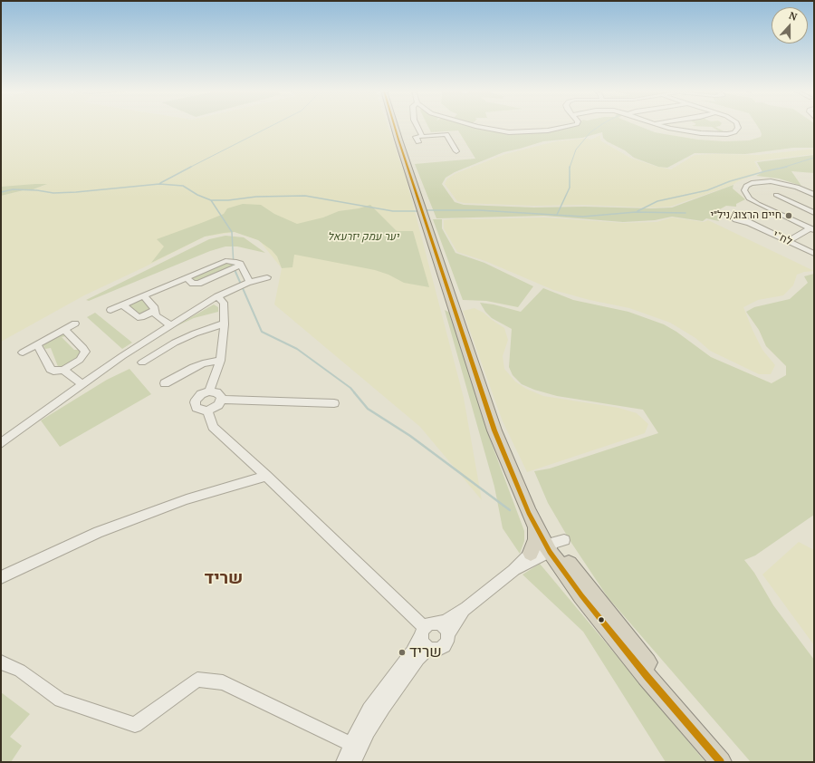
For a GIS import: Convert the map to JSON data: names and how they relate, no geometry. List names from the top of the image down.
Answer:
{
  "streets": {
    "street": ["לח\"י"]
  },
  "districts": ["שריד"],
  "parks": ["יער עמק יזרעאל"],
  "places": ["חיים הרצוג/ניל״י", "שריד"],
  "north": "top"
}
